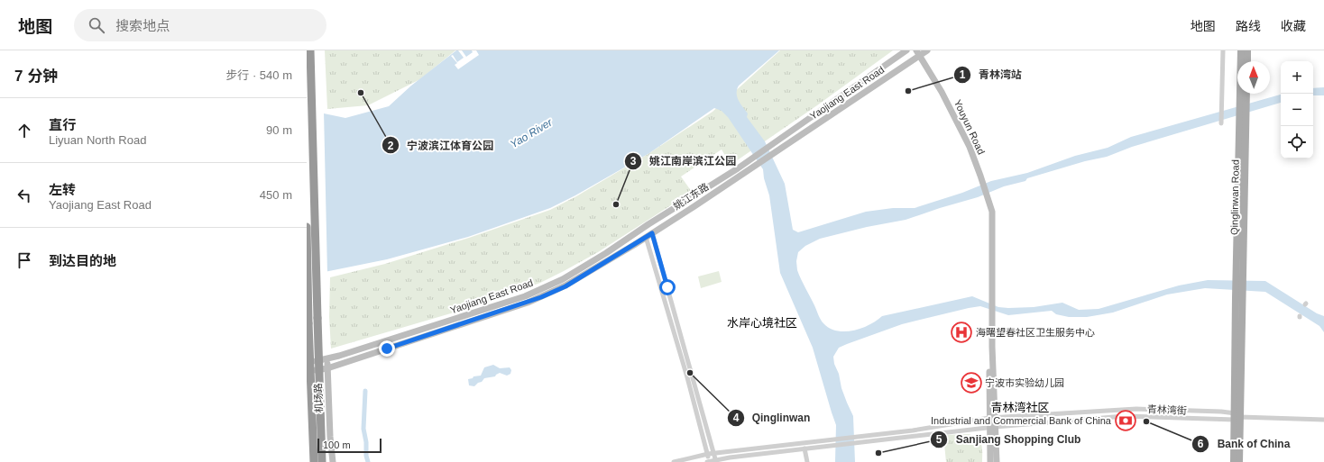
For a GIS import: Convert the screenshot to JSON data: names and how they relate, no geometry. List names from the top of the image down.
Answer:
{
  "streets": {
    "main road": [
      "Yaojiang East Road",
      "Youyun Road",
      "姚江东路",
      "Qinglinwan Road",
      "机场路"
    ],
    "street": ["青林湾街"]
  },
  "crossings": [
    ["Yaojiang East Road", "Youyun Road"],
    ["Yaojiang East Road", "姚江东路"],
    ["Yaojiang East Road", "机场路"],
    ["Youyun Road", "青林湾街"],
    ["Qinglinwan Road", "青林湾街"]
  ],
  "districts": ["水岸心境社区", "青林湾社区"],
  "water": ["Yao River"],
  "places": {
    "other": [
      "青林湾站",
      "宁波滨江体育公园",
      "姚江南岸滨江公园",
      "Qinglinwan",
      "Bank of China",
      "Sanjiang Shopping Club"
    ],
    "hospital": ["海曙望春社区卫生服务中心"],
    "school or university": ["宁波市实验幼儿园"],
    "bank": ["Industrial and Commercial Bank of China"]
  },
  "scale_bar": "100 m",
  "north": "top",
  "page": {
    "header": "地图",
    "search": "搜索地点",
    "nav": ["地图", "路线", "收藏"],
    "heading": ["7 分钟", "步行 · 540 m"],
    "map_buttons": ["+", "−"],
    "list": [
      ["直行", "Liyuan North Road", "90 m"],
      ["左转", "Yaojiang East Road", "450 m"],
      "到达目的地"
    ],
    "scale": "100 m"
  }
}
